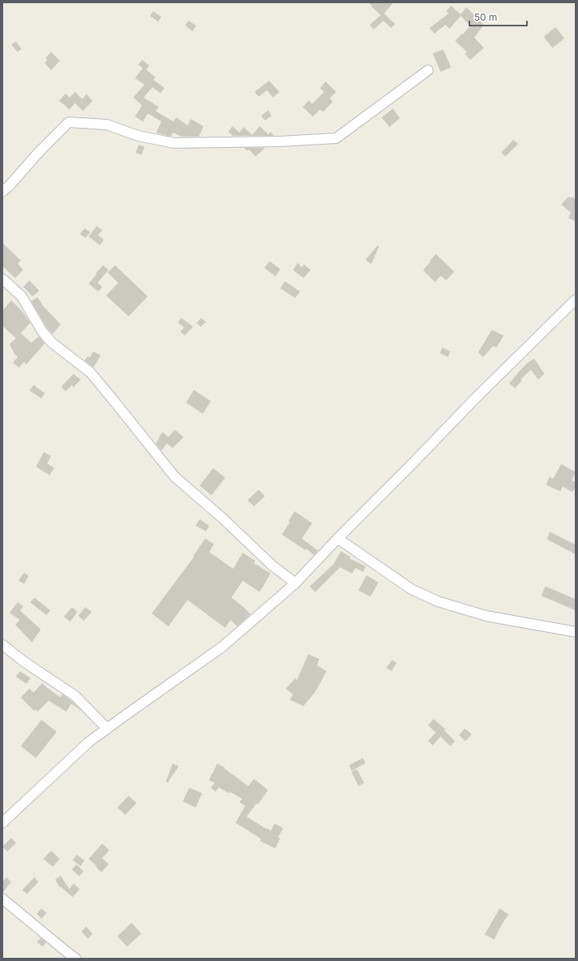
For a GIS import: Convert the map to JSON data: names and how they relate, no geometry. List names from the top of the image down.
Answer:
{
  "scale_bar": "50 m"
}
